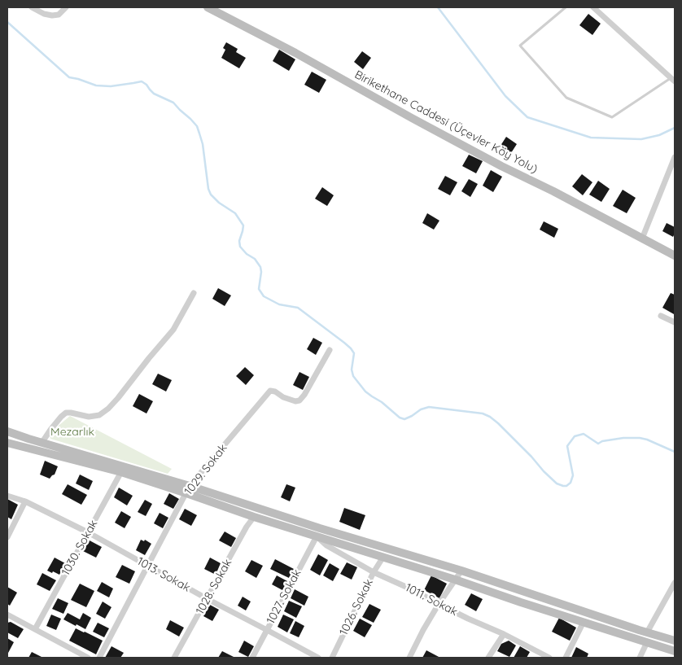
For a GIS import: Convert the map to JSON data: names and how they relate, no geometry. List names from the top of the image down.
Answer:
{
  "streets": {
    "street": [
      "Birikethane Caddesi (Üçevler Köy Yolu)",
      "1029. Sokak",
      "1030. Sokak",
      "1013. Sokak",
      "1028. Sokak",
      "1027. Sokak",
      "1011. Sokak",
      "1026. Sokak"
    ]
  },
  "crossings": [
    ["1029. Sokak", "1013. Sokak"],
    ["1030. Sokak", "1013. Sokak"],
    ["1013. Sokak", "1028. Sokak"],
    ["1013. Sokak", "1027. Sokak"],
    ["1027. Sokak", "1011. Sokak"],
    ["1011. Sokak", "1026. Sokak"]
  ],
  "parks": ["Mezarlık"]
}
